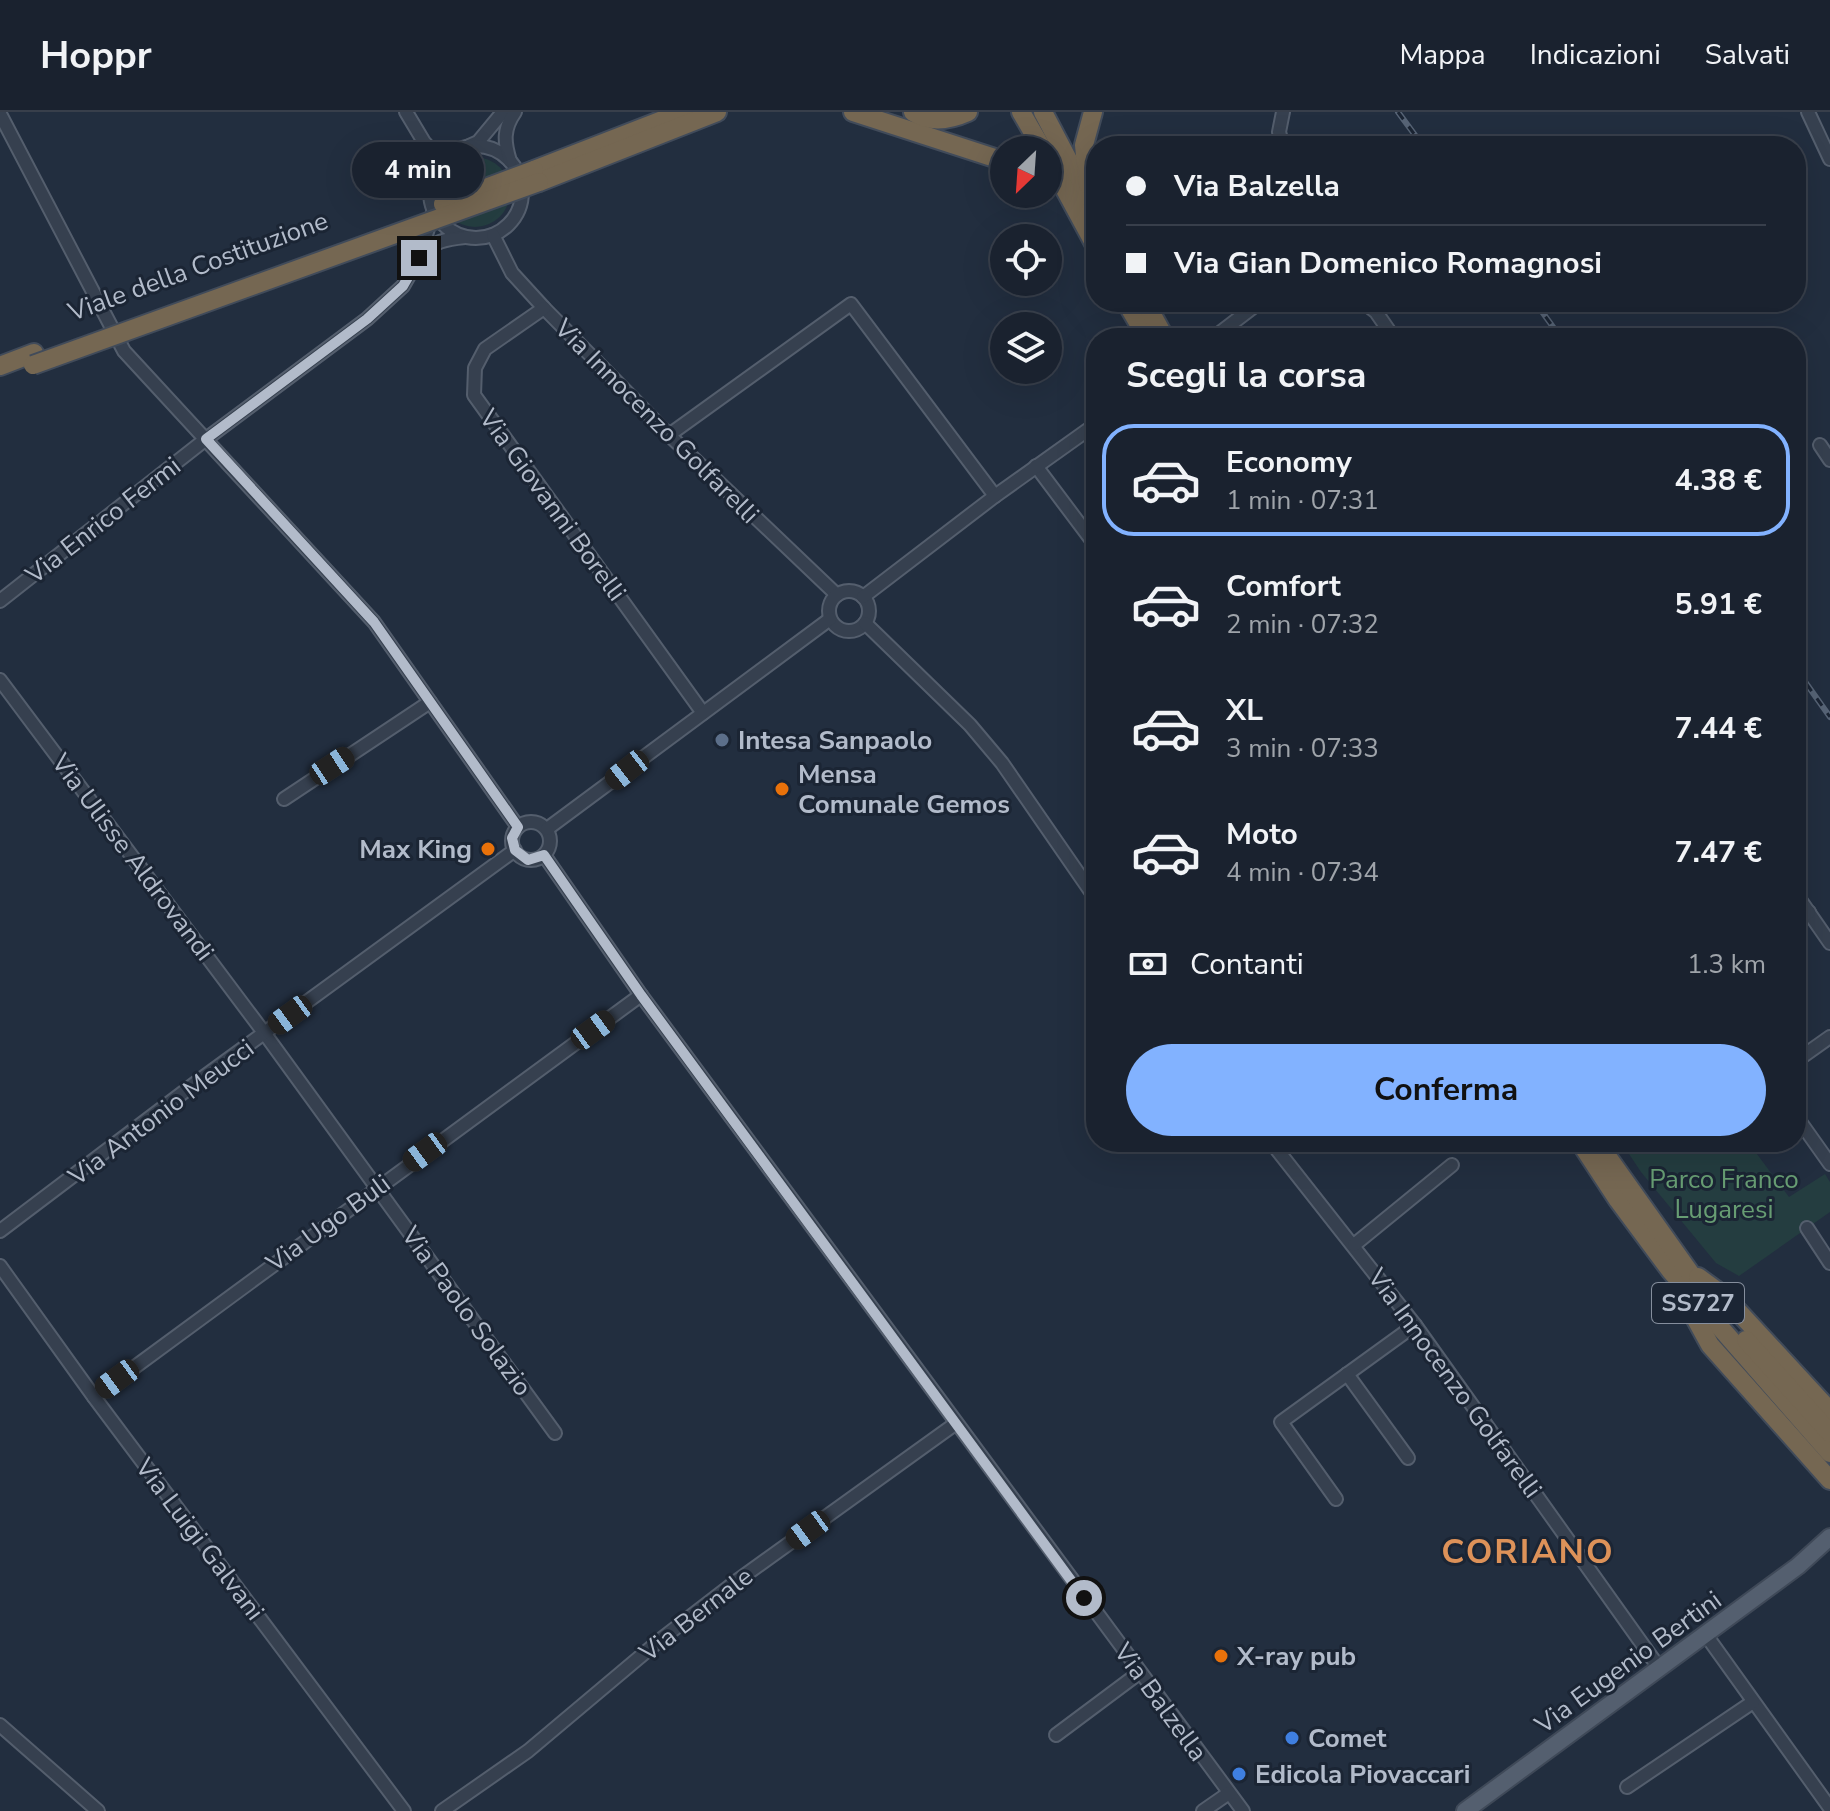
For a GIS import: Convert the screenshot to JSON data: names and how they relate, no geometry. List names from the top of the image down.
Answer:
{
  "streets": {
    "highway": ["Viale della Costituzione", "SS727"],
    "main road": ["Via Eugenio Bertini"],
    "street": [
      "Via Innocenzo Golfarelli",
      "Via Giovanni Borelli",
      "Via Enrico Fermi",
      "Via Ulisse Aldrovandi",
      "Via Antonio Meucci",
      "Via Ugo Buli",
      "Via Paolo Solazio",
      "Via Luigi Galvani",
      "Via Bernale",
      "Via Balzella"
    ]
  },
  "crossings": [
    ["Via Innocenzo Golfarelli", "Via Giovanni Borelli"],
    ["Via Innocenzo Golfarelli", "Via Eugenio Bertini"],
    ["Via Ulisse Aldrovandi", "Via Antonio Meucci"],
    ["Via Ulisse Aldrovandi", "Via Paolo Solazio"],
    ["Via Antonio Meucci", "Via Paolo Solazio"],
    ["Via Antonio Meucci", "Via Balzella"],
    ["Via Ugo Buli", "Via Paolo Solazio"],
    ["Via Ugo Buli", "Via Luigi Galvani"],
    ["Via Ugo Buli", "Via Balzella"],
    ["Via Bernale", "Via Balzella"]
  ],
  "districts": ["CORIANO"],
  "parks": ["Parco Franco Lugaresi"],
  "places": [
    "Intesa Sanpaolo",
    "Mensa Comunale Gemos",
    "Max King",
    "X-ray pub",
    "Comet",
    "Edicola Piovaccari"
  ],
  "north": "bottom left",
  "page": {
    "header": "Hoppr",
    "nav": ["Mappa", "Indicazioni", "Salvati"],
    "banner": ["Via Balzella", "Via Gian Domenico Romagnosi"],
    "bubble": "4 min",
    "heading": "Scegli la corsa",
    "list": [
      {
        "name": "Economy",
        "note": "1 min · 07:31",
        "value": "4.38 €"
      },
      {
        "name": "Comfort",
        "note": "2 min · 07:32",
        "value": "5.91 €"
      },
      {
        "name": "XL",
        "note": "3 min · 07:33",
        "value": "7.44 €"
      },
      {
        "name": "Moto",
        "note": "4 min · 07:34",
        "value": "7.47 €"
      }
    ],
    "pay": ["Contanti", "1.3 km"],
    "buttons": "Conferma"
  }
}
